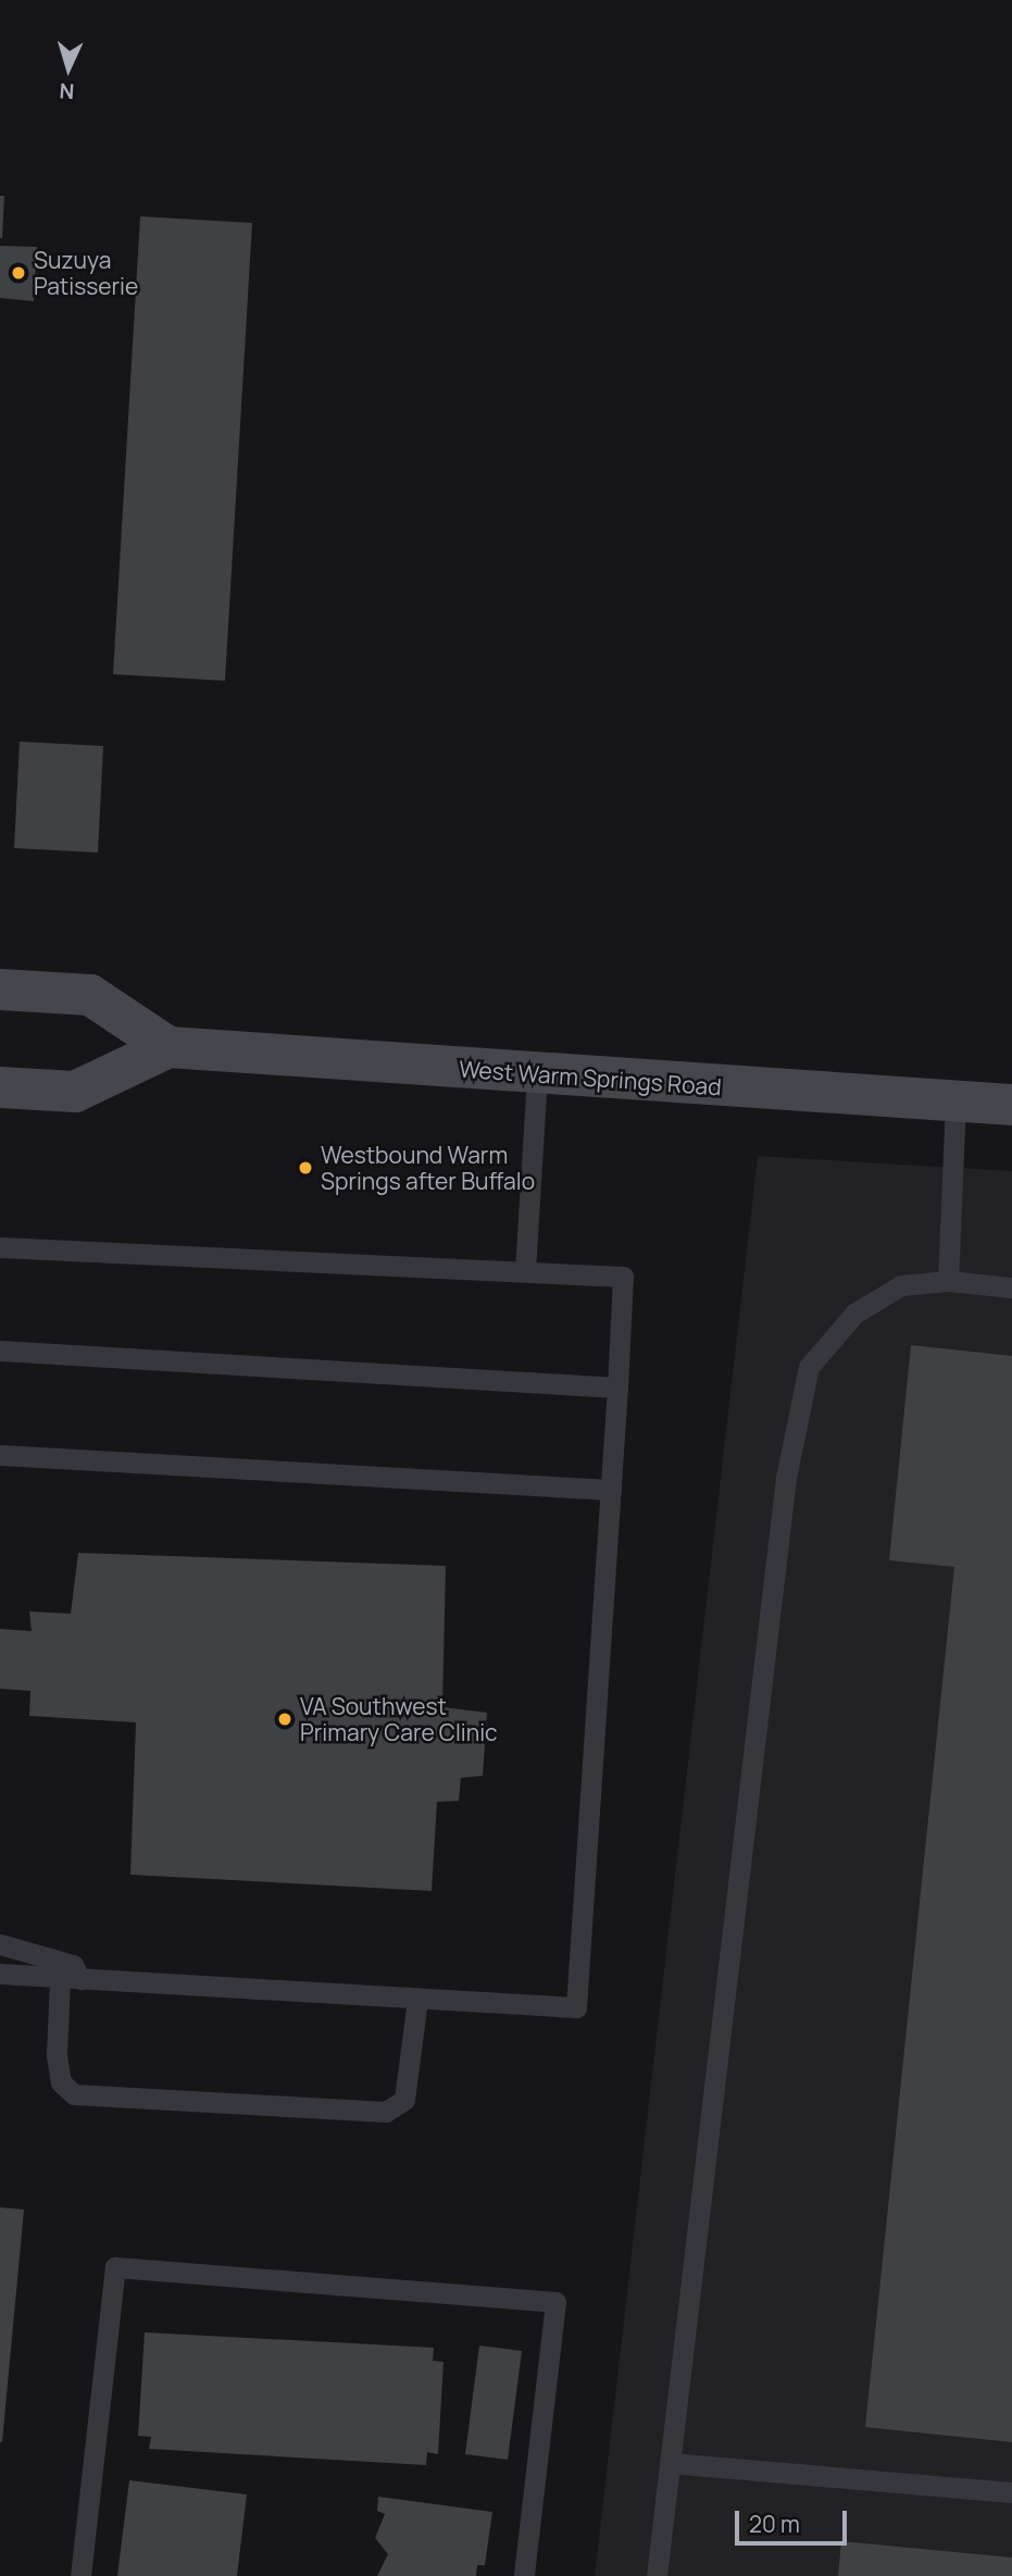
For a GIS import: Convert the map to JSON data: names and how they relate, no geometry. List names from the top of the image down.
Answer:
{
  "streets": {
    "main road": ["West Warm Springs Road"]
  },
  "places": ["Suzuya Patisserie", "Westbound Warm Springs after Buffalo", "VA Southwest Primary Care Clinic"],
  "scale_bar": "20 m",
  "north": "bottom"
}
